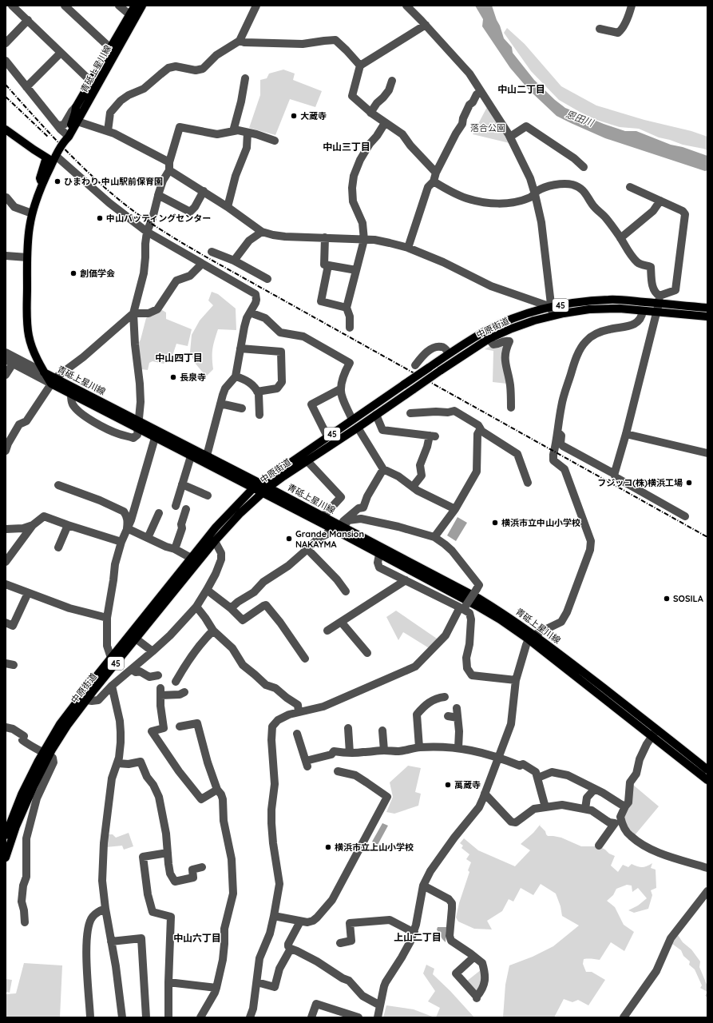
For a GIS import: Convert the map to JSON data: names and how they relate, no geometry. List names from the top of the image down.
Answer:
{
  "streets": {
    "main road": ["青砥上星川線", "45", "中原街道"]
  },
  "crossings": [
    ["青砥上星川線", "中原街道"]
  ],
  "districts": [
    "中山二丁目",
    "中山三丁目",
    "中山四丁目",
    "上山二丁目",
    "中山六丁目"
  ],
  "water": ["恩田川"],
  "parks": ["落合公園"],
  "places": [
    "大蔵寺",
    "ひまわり 中山駅前保育園",
    "中山バッティングセンター",
    "創価学会",
    "長泉寺",
    "フジッコ(株)横浜工場",
    "横浜市立中山小学校",
    "Grande Mansion NAKAYMA",
    "SOSILA",
    "萬蔵寺",
    "横浜市立上山小学校"
  ]
}
